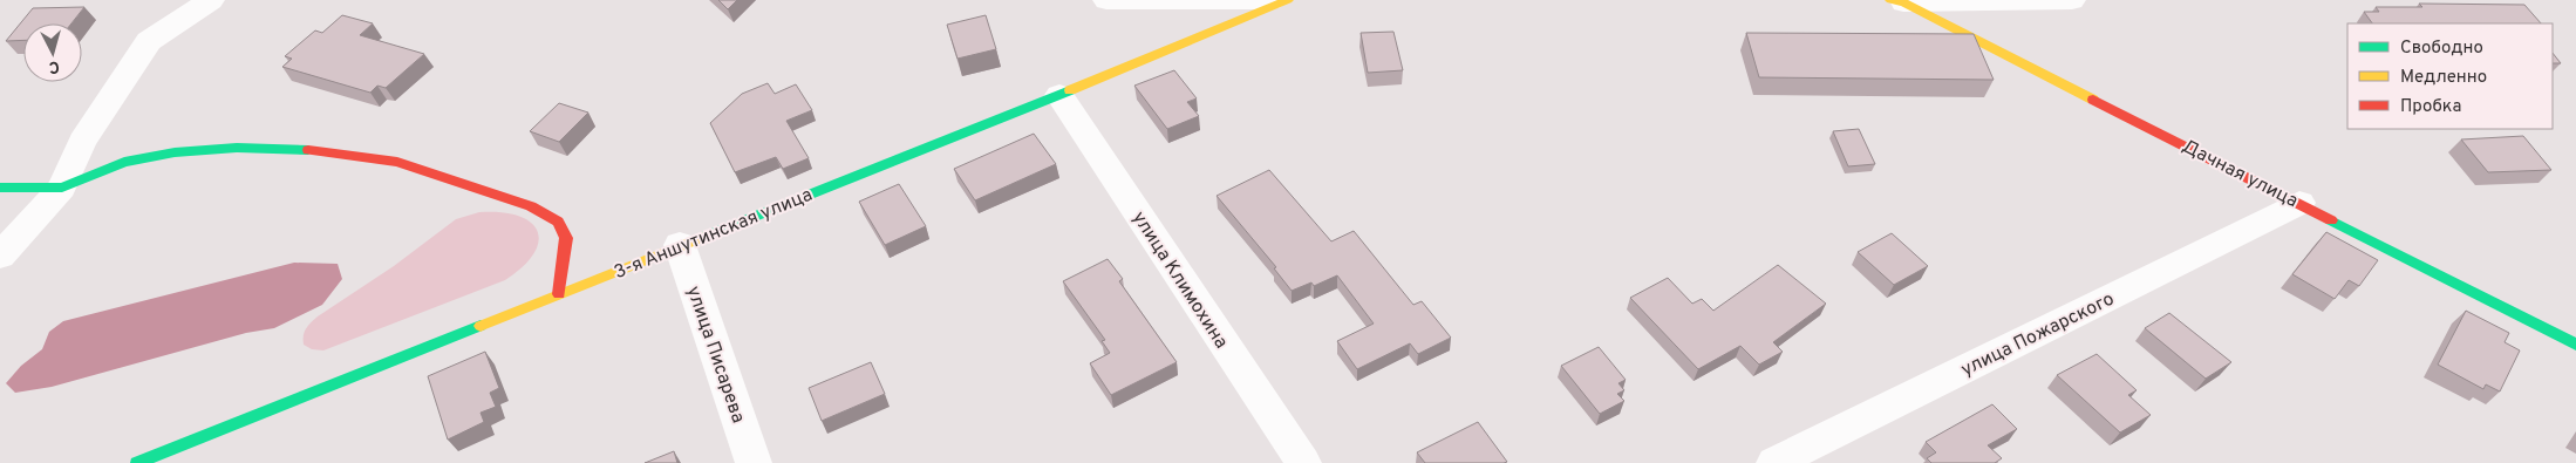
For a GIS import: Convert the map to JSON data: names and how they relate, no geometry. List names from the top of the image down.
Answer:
{
  "streets": {
    "street": [
      "Дачная улица",
      "3-я Аншутинская улица",
      "улица Климохина",
      "улица Пожарского",
      "улица Писарева"
    ]
  },
  "crossings": [
    ["Дачная улица", "улица Пожарского"],
    ["3-я Аншутинская улица", "улица Климохина"],
    ["3-я Аншутинская улица", "улица Писарева"]
  ],
  "legend": ["Свободно", "Медленно", "Пробка"],
  "north": "bottom"
}
